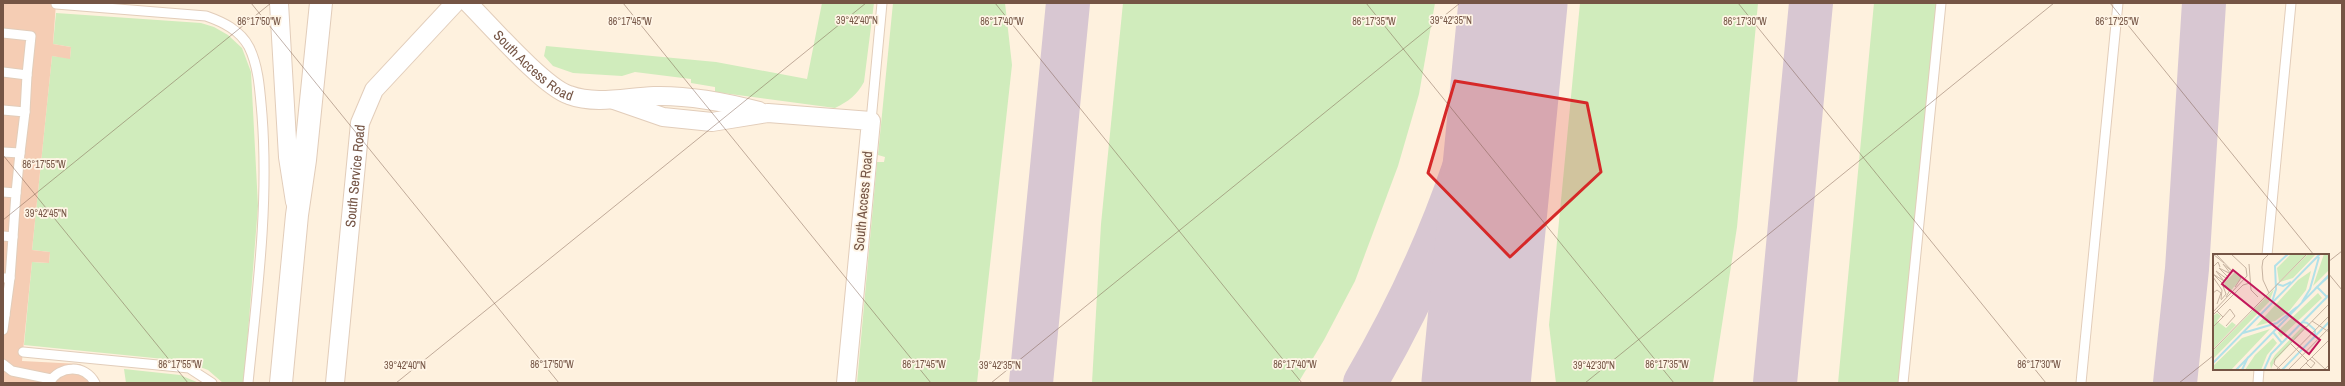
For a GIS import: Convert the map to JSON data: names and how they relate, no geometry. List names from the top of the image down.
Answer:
{
  "streets": {
    "street": ["South Access Road", "South Service Road"]
  },
  "coordinates": [
    "39°42'40\"N",
    "39°42'35\"N",
    "86°17'50\"W",
    "86°17'45\"W",
    "86°17'40\"W",
    "86°17'35\"W",
    "86°17'30\"W",
    "86°17'25\"W",
    "86°17'55\"W",
    "39°42'45\"N",
    "39°42'30\"N"
  ]
}
